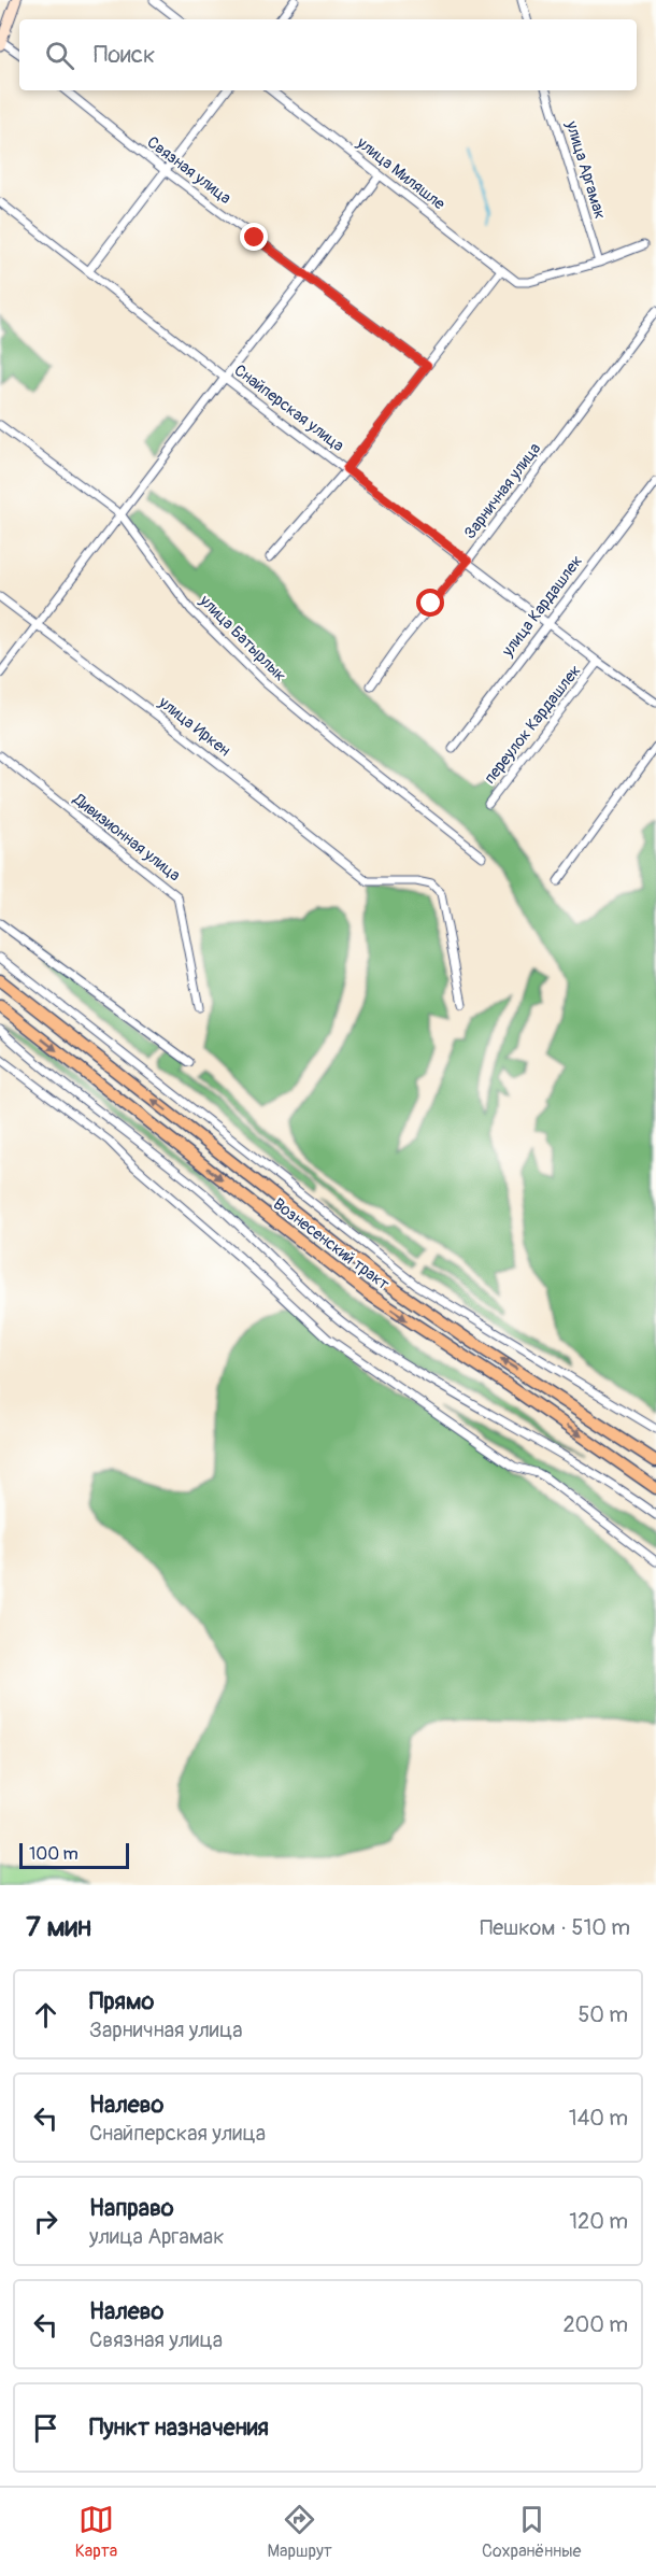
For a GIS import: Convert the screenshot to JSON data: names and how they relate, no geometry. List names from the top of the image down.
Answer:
{
  "streets": {
    "main road": ["Вознесенский тракт"],
    "street": [
      "Связная улица",
      "улица Аргамак",
      "улица Миляшле",
      "Снайперская улица",
      "Зарничная улица",
      "улица Кардашлек",
      "улица Батырлык",
      "переулок Кардашлек",
      "улица Иркен",
      "Дивизионная улица"
    ]
  },
  "crossings": [
    ["улица Аргамак", "улица Миляшле"],
    ["Снайперская улица", "Зарничная улица"],
    ["Снайперская улица", "улица Кардашлек"],
    ["Снайперская улица", "переулок Кардашлек"]
  ],
  "scale_bar": "100 m",
  "page": {
    "search": "Поиск",
    "scale": "100 m",
    "heading": ["7 мин", "Пешком · 510 m"],
    "list": [
      ["Прямо", "Зарничная улица", "50 m"],
      ["Налево", "Снайперская улица", "140 m"],
      ["Направо", "улица Аргамак", "120 m"],
      ["Налево", "Связная улица", "200 m"],
      "Пункт назначения"
    ],
    "nav": ["Карта", "Маршрут", "Сохранённые"]
  }
}
